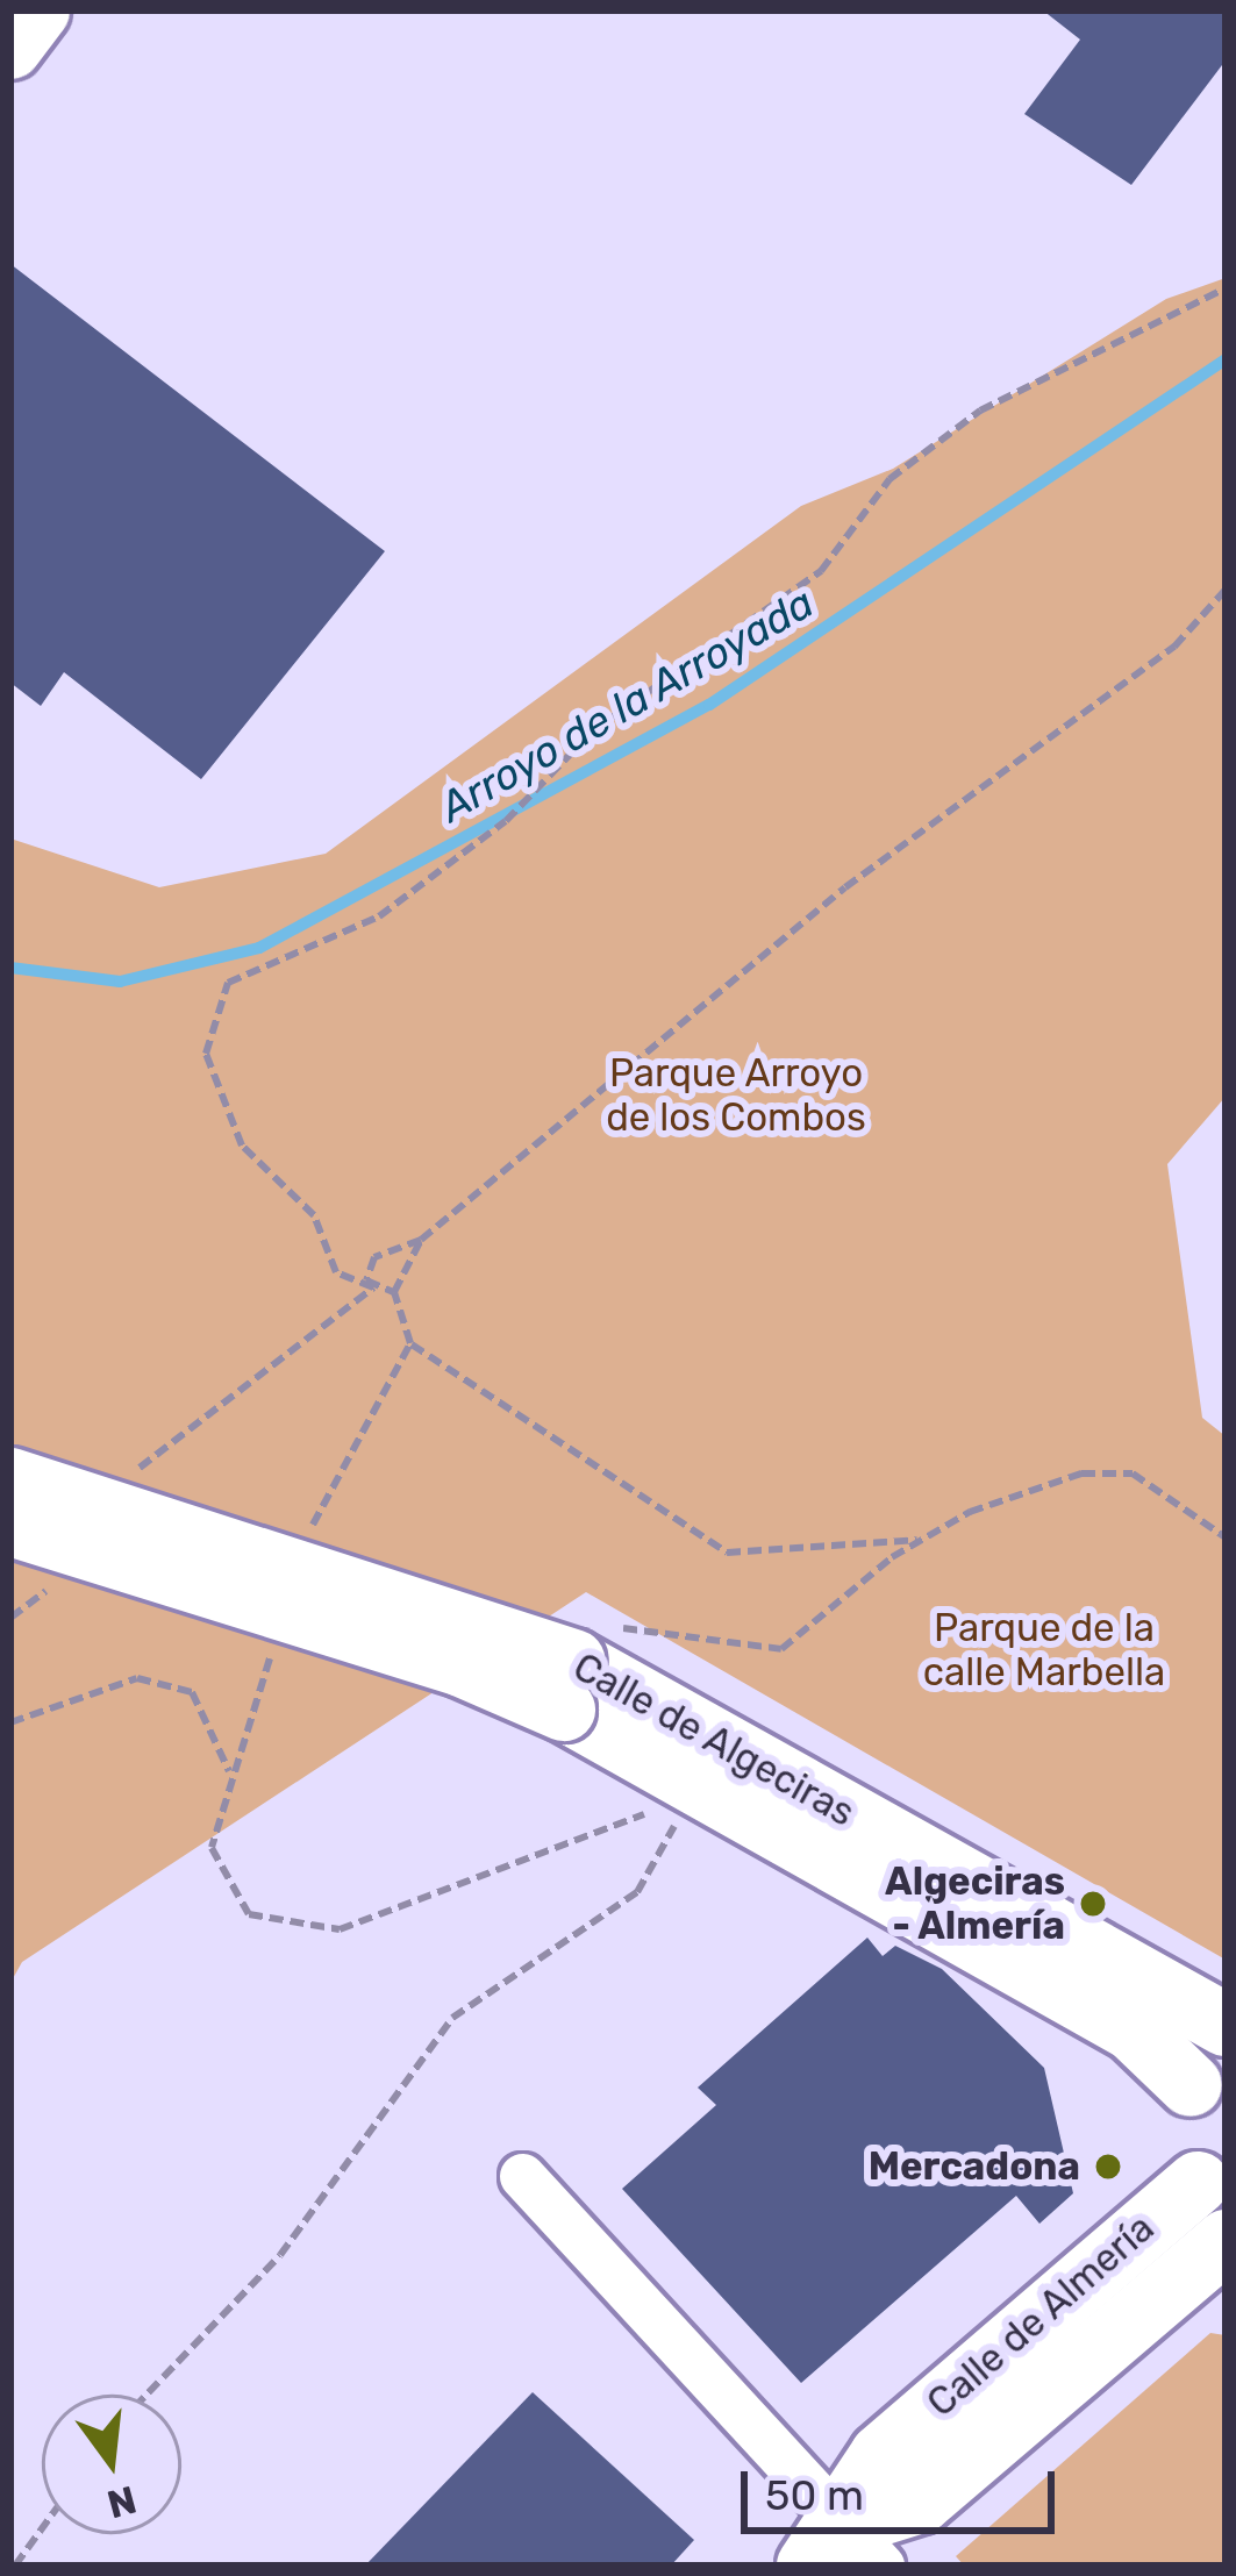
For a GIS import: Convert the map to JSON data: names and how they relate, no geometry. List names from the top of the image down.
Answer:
{
  "streets": {
    "street": ["Calle de Algeciras", "Calle de Almería"]
  },
  "water": ["Arroyo de la Arroyada"],
  "parks": ["Parque Arroyo de los Combos", "Parque de la calle Marbella"],
  "places": ["Algeciras - Almería", "Mercadona"],
  "scale_bar": "50 m",
  "north": "bottom"
}
